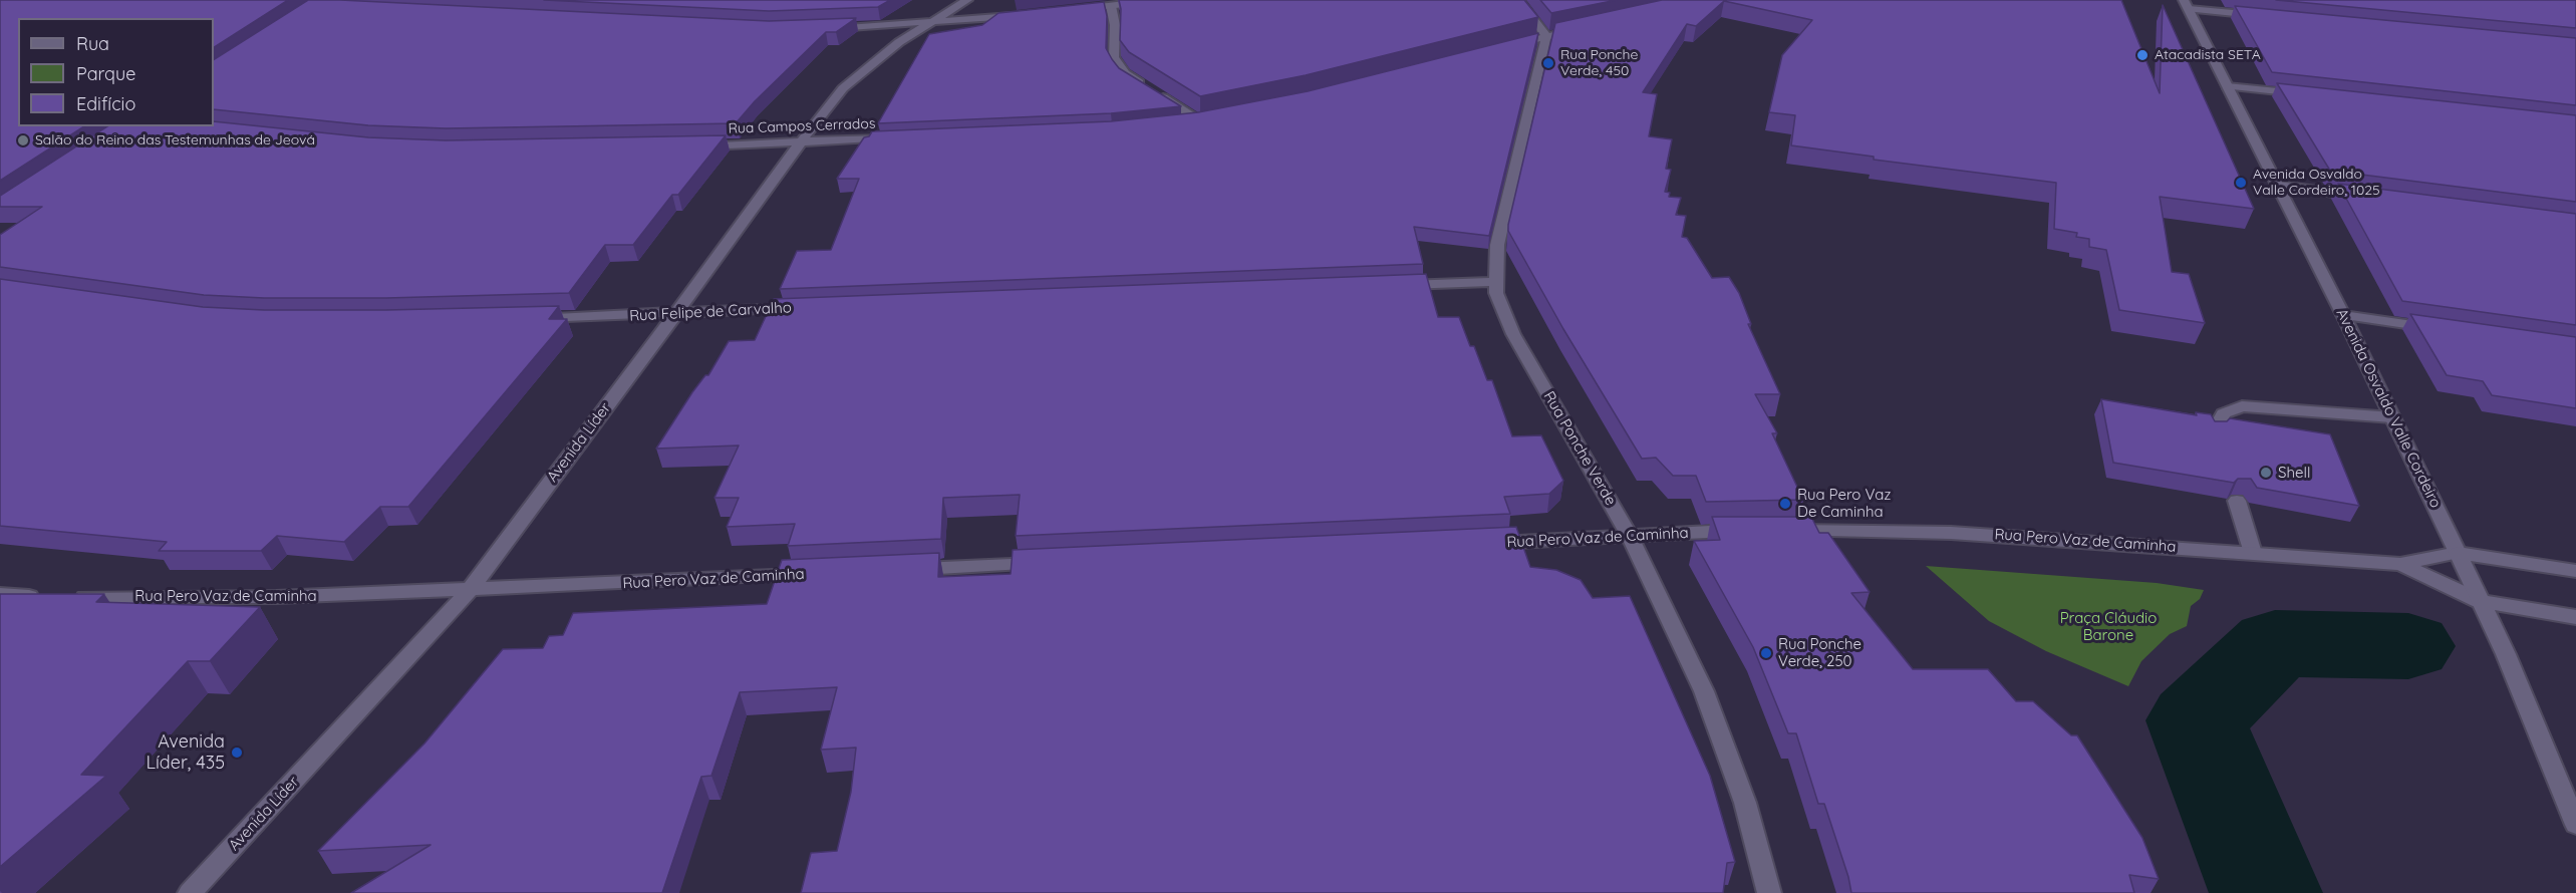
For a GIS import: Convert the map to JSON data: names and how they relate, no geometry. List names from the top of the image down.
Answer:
{
  "streets": {
    "street": [
      "Rua Campos Cerrados",
      "Rua Felipe de Carvalho",
      "Avenida Osvaldo Valle Cordeiro",
      "Avenida Líder",
      "Rua Ponche Verde",
      "Rua Pero Vaz de Caminha"
    ]
  },
  "crossings": [
    ["Rua Campos Cerrados", "Avenida Líder"],
    ["Rua Felipe de Carvalho", "Avenida Líder"],
    ["Avenida Osvaldo Valle Cordeiro", "Rua Pero Vaz de Caminha"],
    ["Avenida Líder", "Rua Pero Vaz de Caminha"],
    ["Rua Ponche Verde", "Rua Pero Vaz de Caminha"]
  ],
  "parks": ["Praça Cláudio Barone"],
  "places": [
    "Atacadista SETA",
    "Rua Ponche Verde, 450",
    "Salão do Reino das Testemunhas de Jeová",
    "Avenida Osvaldo Valle Cordeiro, 1025",
    "Shell",
    "Rua Pero Vaz De Caminha",
    "Rua Ponche Verde, 250",
    "Avenida Líder, 435"
  ],
  "legend": ["Rua", "Parque", "Edifício"]
}
